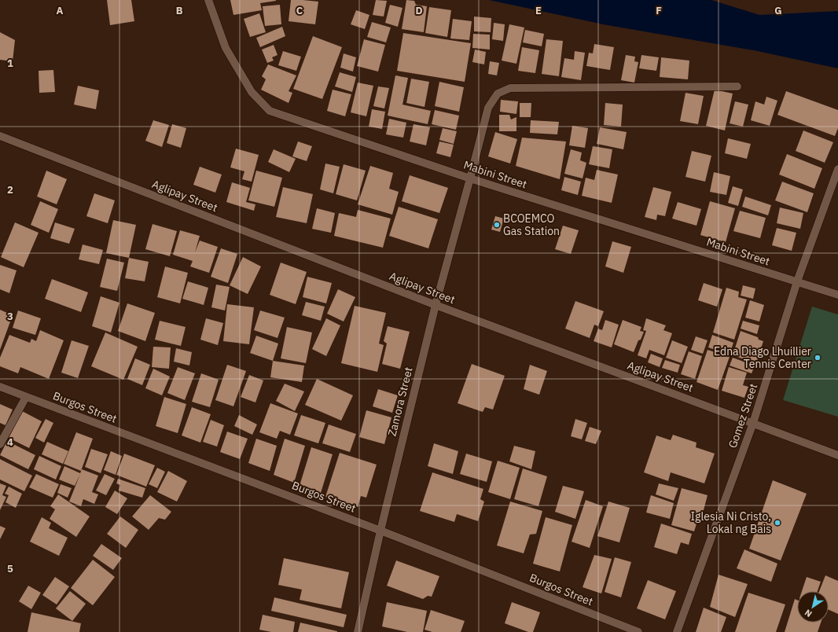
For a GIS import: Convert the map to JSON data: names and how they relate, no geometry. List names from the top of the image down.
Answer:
{
  "streets": {
    "street": [
      "Mabini Street",
      "Aglipay Street",
      "Zamora Street",
      "Burgos Street",
      "Gomez Street"
    ]
  },
  "crossings": [
    ["Mabini Street", "Zamora Street"],
    ["Mabini Street", "Gomez Street"],
    ["Aglipay Street", "Zamora Street"],
    ["Aglipay Street", "Gomez Street"],
    ["Zamora Street", "Burgos Street"]
  ],
  "places": ["BCOEMCO Gas Station", "Edna Diago Lhuillier Tennis Center", "Iglesia Ni Cristo, Lokal ng Bais"],
  "north": "bottom left",
  "grid": {
    "columns": [
      "A",
      "B",
      "C",
      "D",
      "E",
      "F",
      "G"
    ],
    "rows": [
      "1",
      "2",
      "3",
      "4",
      "5"
    ]
  }
}
